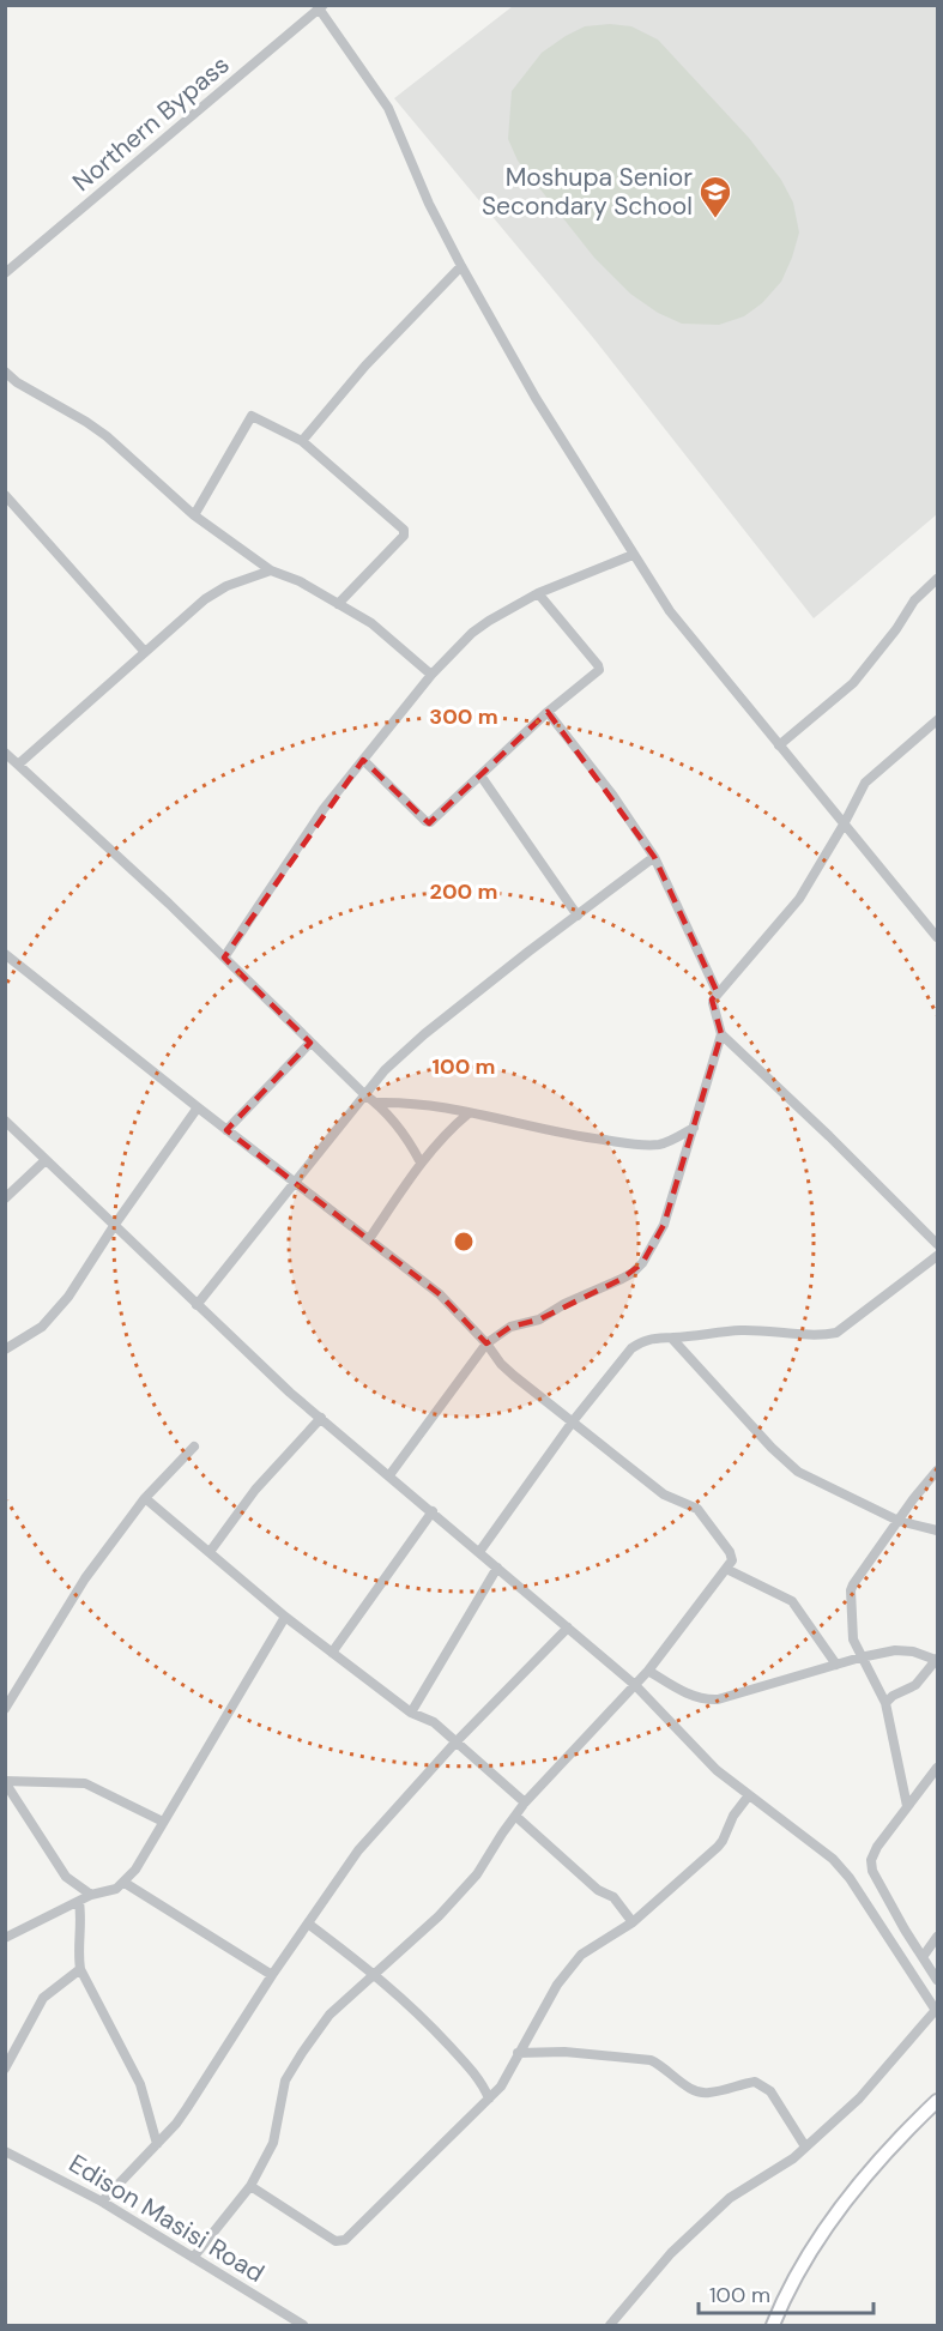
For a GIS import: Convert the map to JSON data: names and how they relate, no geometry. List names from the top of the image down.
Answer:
{
  "streets": {
    "street": ["Northern Bypass", "Edison Masisi Road"]
  },
  "places": {
    "school or university": ["Moshupa Senior Secondary School"]
  },
  "scale_bar": "100 m",
  "rings": ["300 m", "200 m", "100 m"]
}
